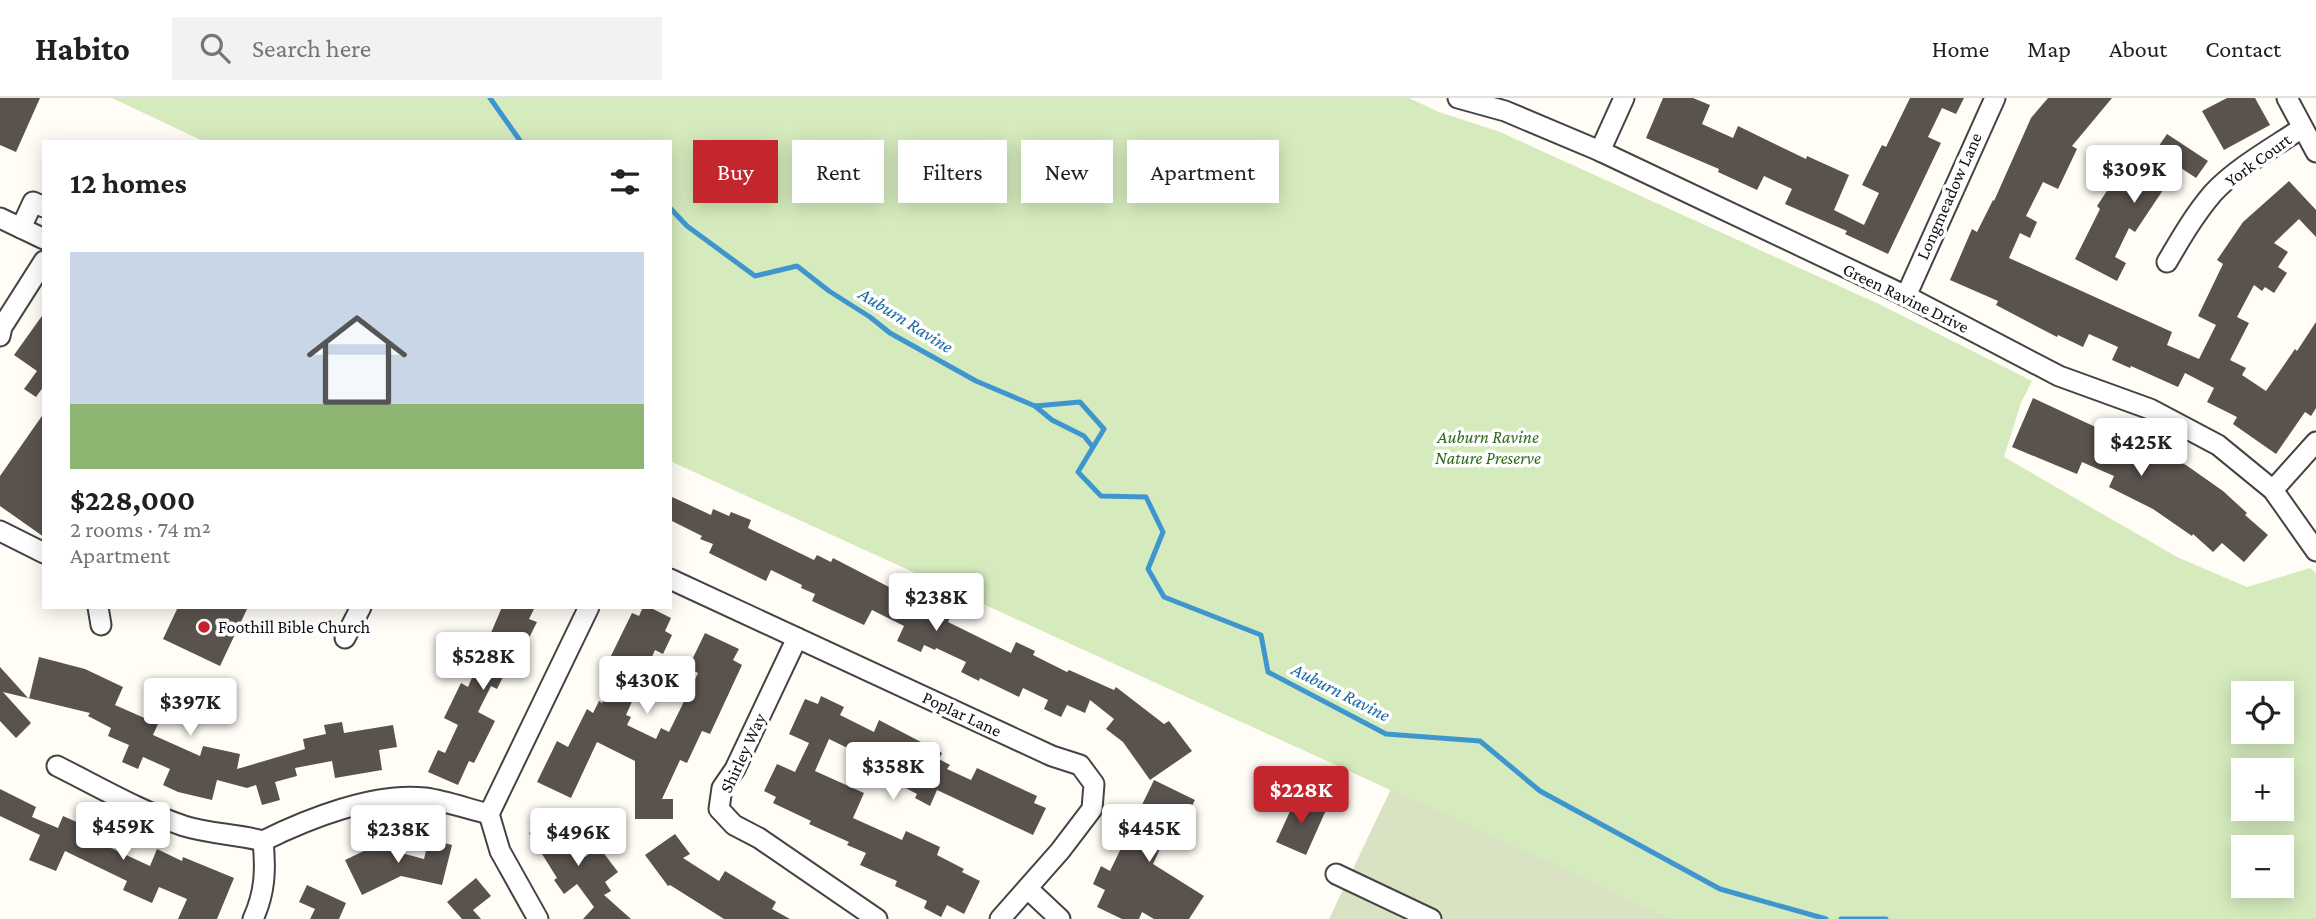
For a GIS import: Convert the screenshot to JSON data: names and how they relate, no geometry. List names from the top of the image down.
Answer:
{
  "streets": {
    "street": [
      "York Court",
      "Longmeadow Lane",
      "Green Ravine Drive",
      "Poplar Lane",
      "Shirley Way"
    ]
  },
  "crossings": [
    ["Longmeadow Lane", "Green Ravine Drive"],
    ["Poplar Lane", "Shirley Way"]
  ],
  "water": ["Auburn Ravine"],
  "parks": ["Auburn Ravine Nature Preserve"],
  "places": ["Foothill Bible Church"],
  "page": {
    "header": "Habito",
    "search": "Search here",
    "nav": [
      "Home",
      "Map",
      "About",
      "Contact"
    ],
    "chip": [
      "Buy",
      "Rent",
      "Filters",
      "New",
      "Apartment"
    ],
    "heading": "12 homes",
    "price": [
      "$309K",
      "$425K",
      "$238K",
      "$528K",
      "$430K",
      "$397K",
      "$358K",
      "$228K",
      "$459K",
      "$445K",
      "$238K",
      "$496K"
    ],
    "list": [
      {
        "name": "$228,000",
        "note": "2 rooms · 74 m² · Apartment"
      }
    ],
    "map_buttons": ["+", "−"]
  }
}
